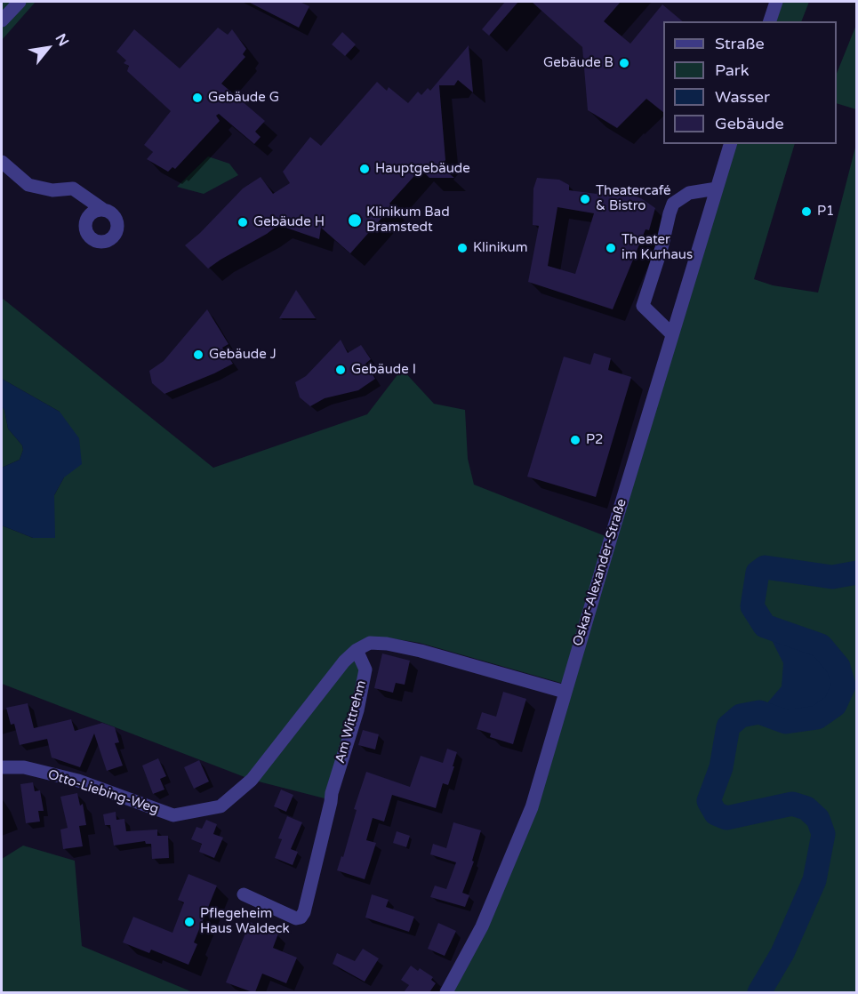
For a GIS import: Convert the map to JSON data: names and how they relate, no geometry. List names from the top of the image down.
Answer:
{
  "streets": {
    "street": ["Oskar-Alexander-Straße", "Am Wittrehm", "Otto-Liebing-Weg"]
  },
  "crossings": [
    ["Am Wittrehm", "Otto-Liebing-Weg"]
  ],
  "places": [
    "Gebäude B",
    "Gebäude G",
    "Hauptgebäude",
    "Theatercafé & Bistro",
    "P1",
    "Klinikum Bad Bramstedt",
    "Gebäude H",
    "Klinikum",
    "Theater im Kurhaus",
    "Gebäude J",
    "Gebäude I",
    "P2",
    "Pflegeheim Haus Waldeck"
  ],
  "legend": [
    "Straße",
    "Park",
    "Wasser",
    "Gebäude"
  ],
  "north": "top right"
}
